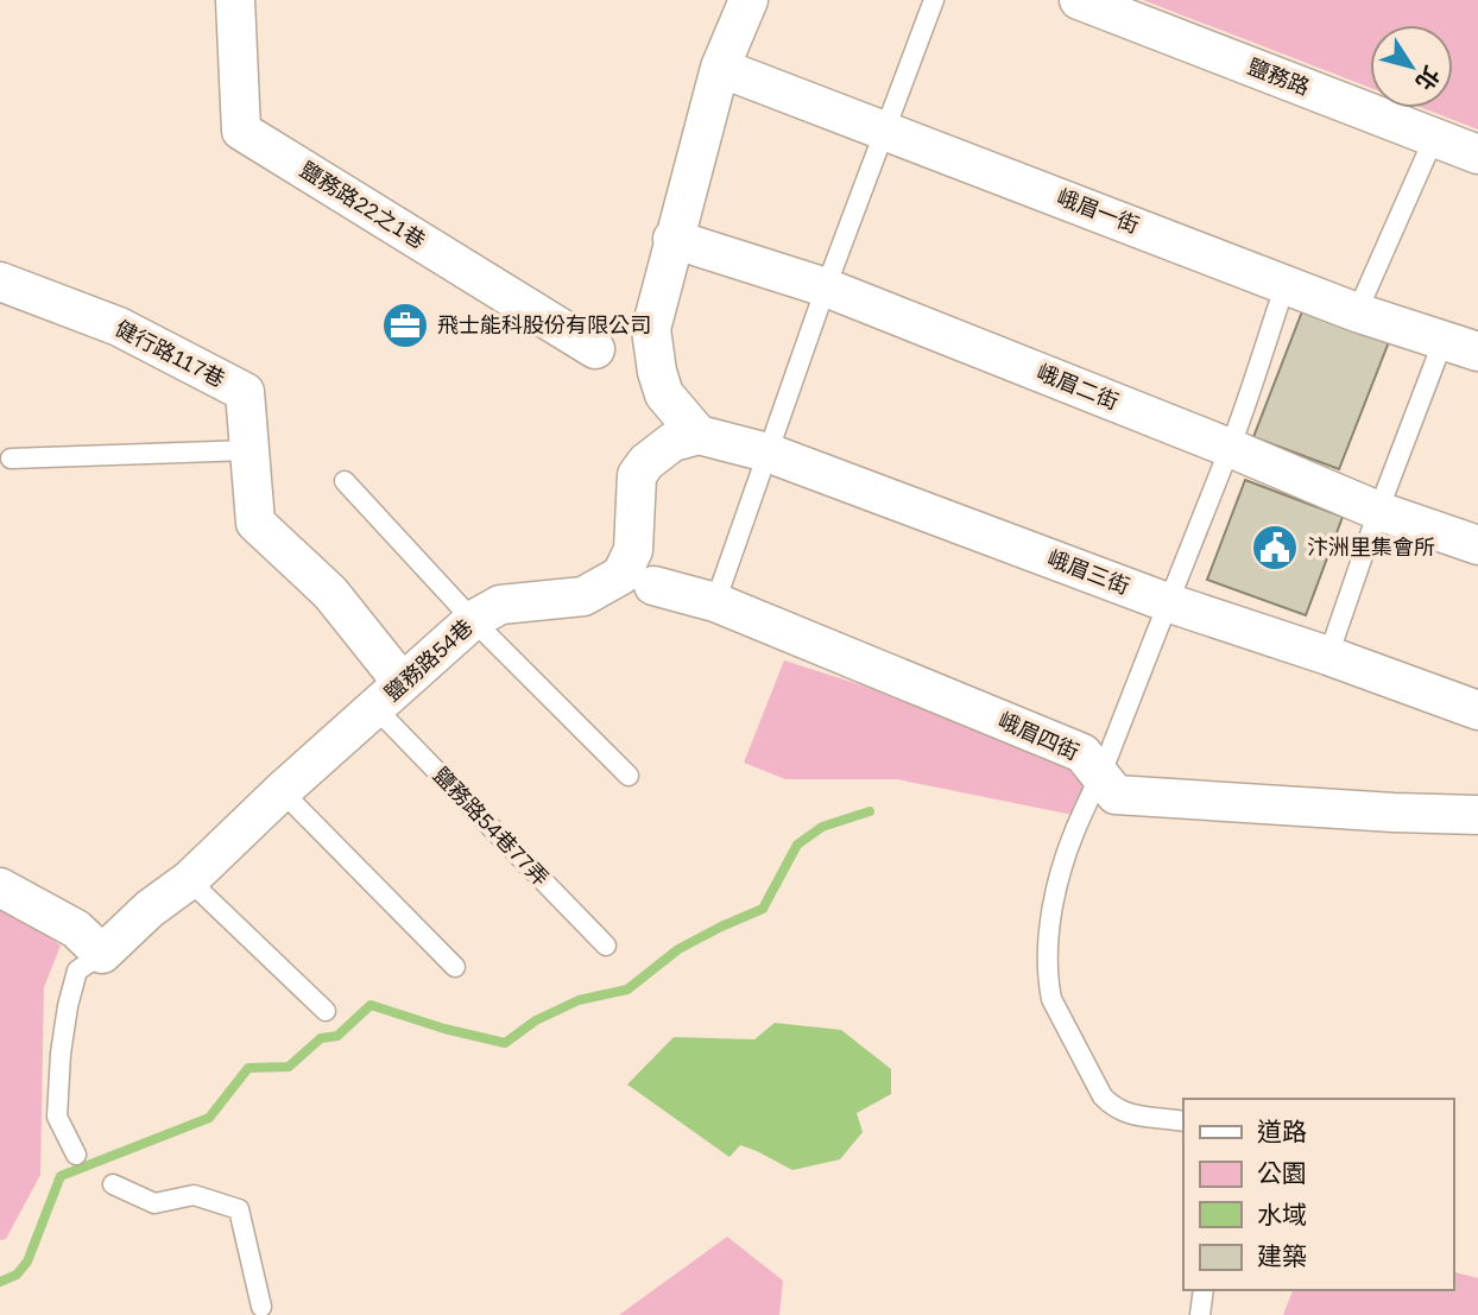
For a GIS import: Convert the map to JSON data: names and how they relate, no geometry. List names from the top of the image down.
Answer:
{
  "streets": {
    "street": [
      "鹽務路",
      "鹽務路22之1巷",
      "峨眉一街",
      "健行路117巷",
      "峨眉二街",
      "峨眉三街",
      "鹽務路54巷",
      "峨眉四街"
    ],
    "lane": ["鹽務路54巷77弄"]
  },
  "crossings": [
    ["健行路117巷", "鹽務路54巷"],
    ["峨眉三街", "鹽務路54巷"],
    ["鹽務路54巷", "鹽務路54巷77弄"]
  ],
  "places": {
    "office": ["飛士能科股份有限公司"],
    "public building": ["汴洲里集會所"]
  },
  "legend": [
    "道路",
    "公園",
    "水域",
    "建築"
  ],
  "north": "bottom right"
}
